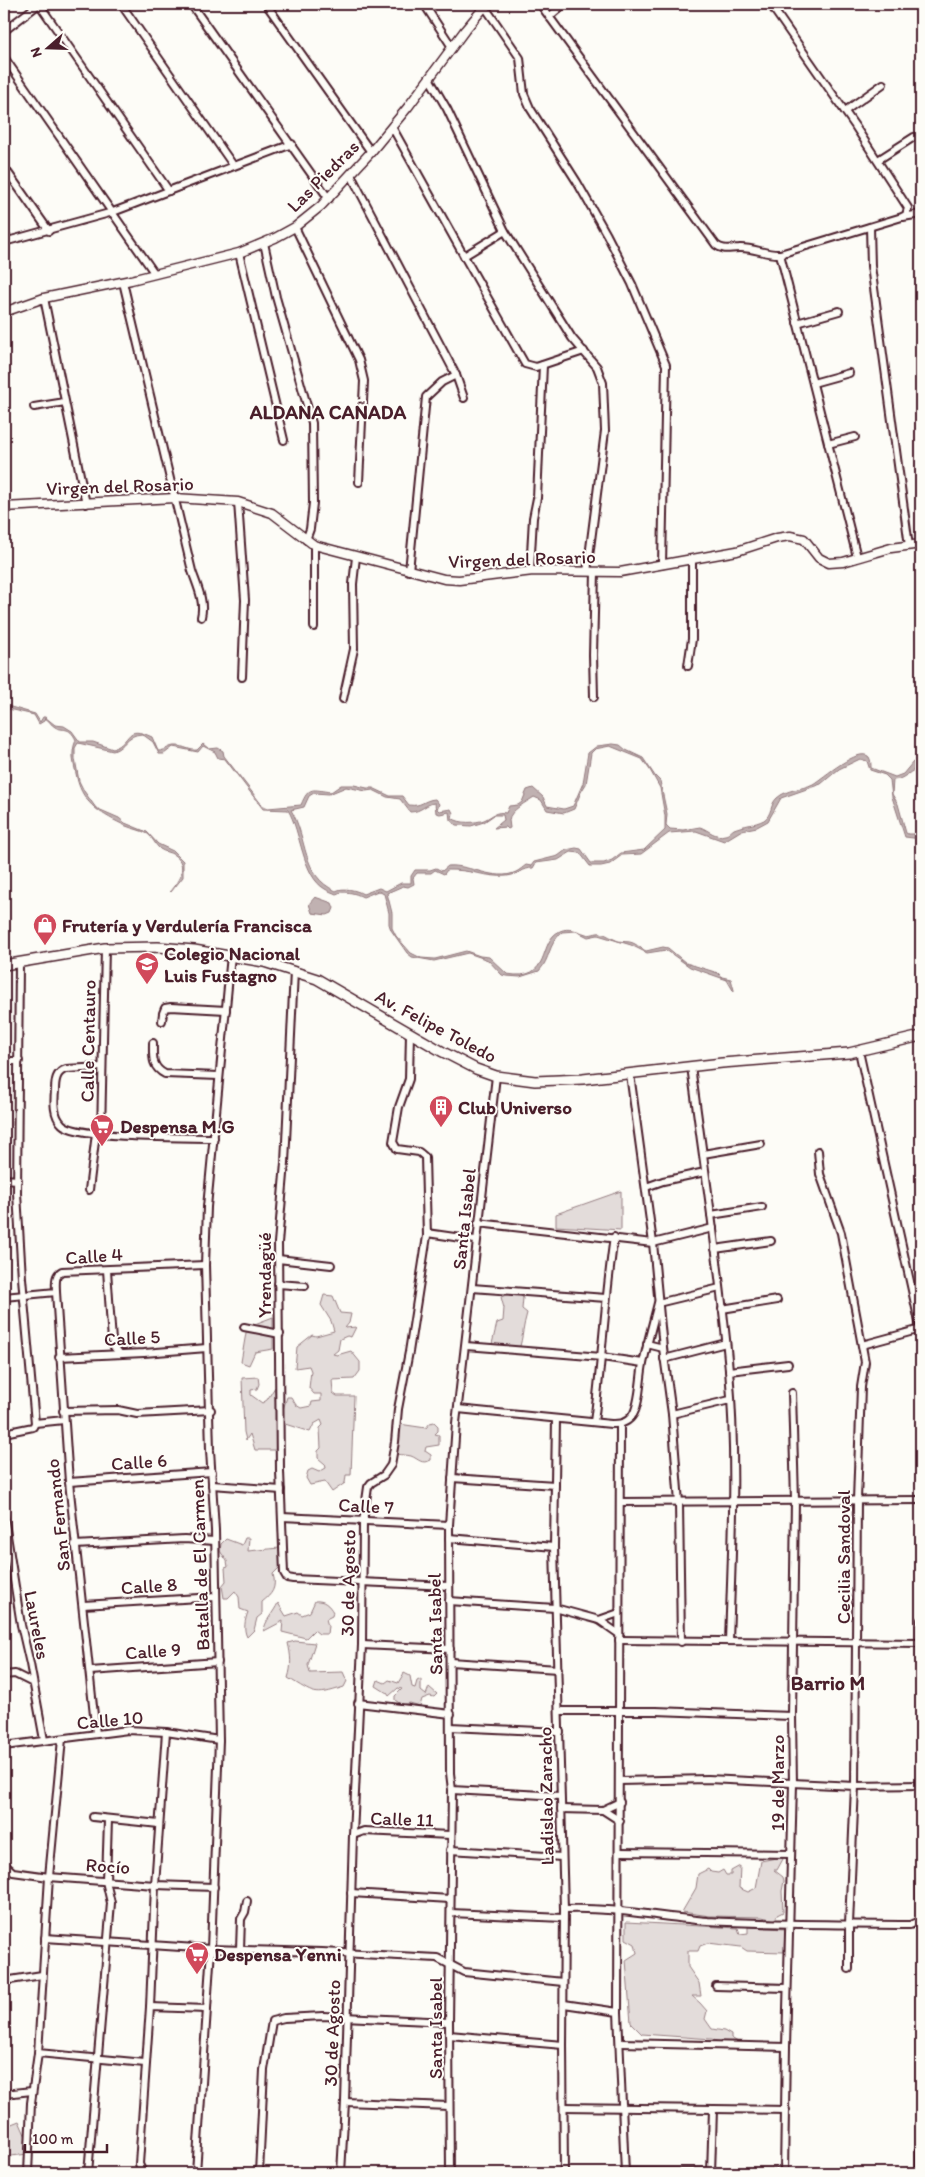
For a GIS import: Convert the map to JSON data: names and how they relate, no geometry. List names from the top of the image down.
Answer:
{
  "streets": {
    "main road": ["Av. Felipe Toledo"],
    "street": [
      "Las Piedras",
      "Virgen del Rosario",
      "Calle Centauro",
      "Santa Isabel",
      "Calle 4",
      "Yrendagüé",
      "Calle 5",
      "Calle 6",
      "Calle 7",
      "San Fernando",
      "Cecilia Sandoval",
      "Batalla de El Carmen",
      "30 de Agosto",
      "Calle 8",
      "Laureles",
      "Calle 9",
      "Calle 10",
      "19 de Marzo",
      "Ladislao Zaracho",
      "Calle 11",
      "Rocío"
    ]
  },
  "crossings": [
    ["Av. Felipe Toledo", "Calle Centauro"],
    ["Av. Felipe Toledo", "Santa Isabel"],
    ["Av. Felipe Toledo", "Yrendagüé"],
    ["Av. Felipe Toledo", "Batalla de El Carmen"],
    ["Av. Felipe Toledo", "30 de Agosto"],
    ["Santa Isabel", "Calle 7"],
    ["Santa Isabel", "Calle 11"],
    ["Calle 4", "San Fernando"],
    ["Calle 4", "Batalla de El Carmen"],
    ["Yrendagüé", "Calle 7"],
    ["Yrendagüé", "30 de Agosto"],
    ["Calle 5", "San Fernando"],
    ["Calle 5", "Batalla de El Carmen"],
    ["Calle 6", "San Fernando"],
    ["Calle 6", "Batalla de El Carmen"],
    ["Calle 7", "30 de Agosto"],
    ["San Fernando", "Calle 8"],
    ["San Fernando", "Calle 9"],
    ["San Fernando", "Calle 10"],
    ["Batalla de El Carmen", "Calle 8"],
    ["Batalla de El Carmen", "Calle 9"],
    ["Batalla de El Carmen", "Calle 10"],
    ["Batalla de El Carmen", "Rocío"],
    ["30 de Agosto", "Calle 11"],
    ["Laureles", "Calle 10"],
    ["Ladislao Zaracho", "Calle 11"]
  ],
  "districts": ["ALDANA CAÑADA", "Barrio M"],
  "places": {
    "shop": ["Frutería y Verdulería Francisca"],
    "school or university": ["Colegio Nacional Luis Fustagno"],
    "building": ["Club Universo"],
    "supermarket": ["Despensa M.G", "Despensa Yenni"]
  },
  "scale_bar": "100 m",
  "north": "left"
}
